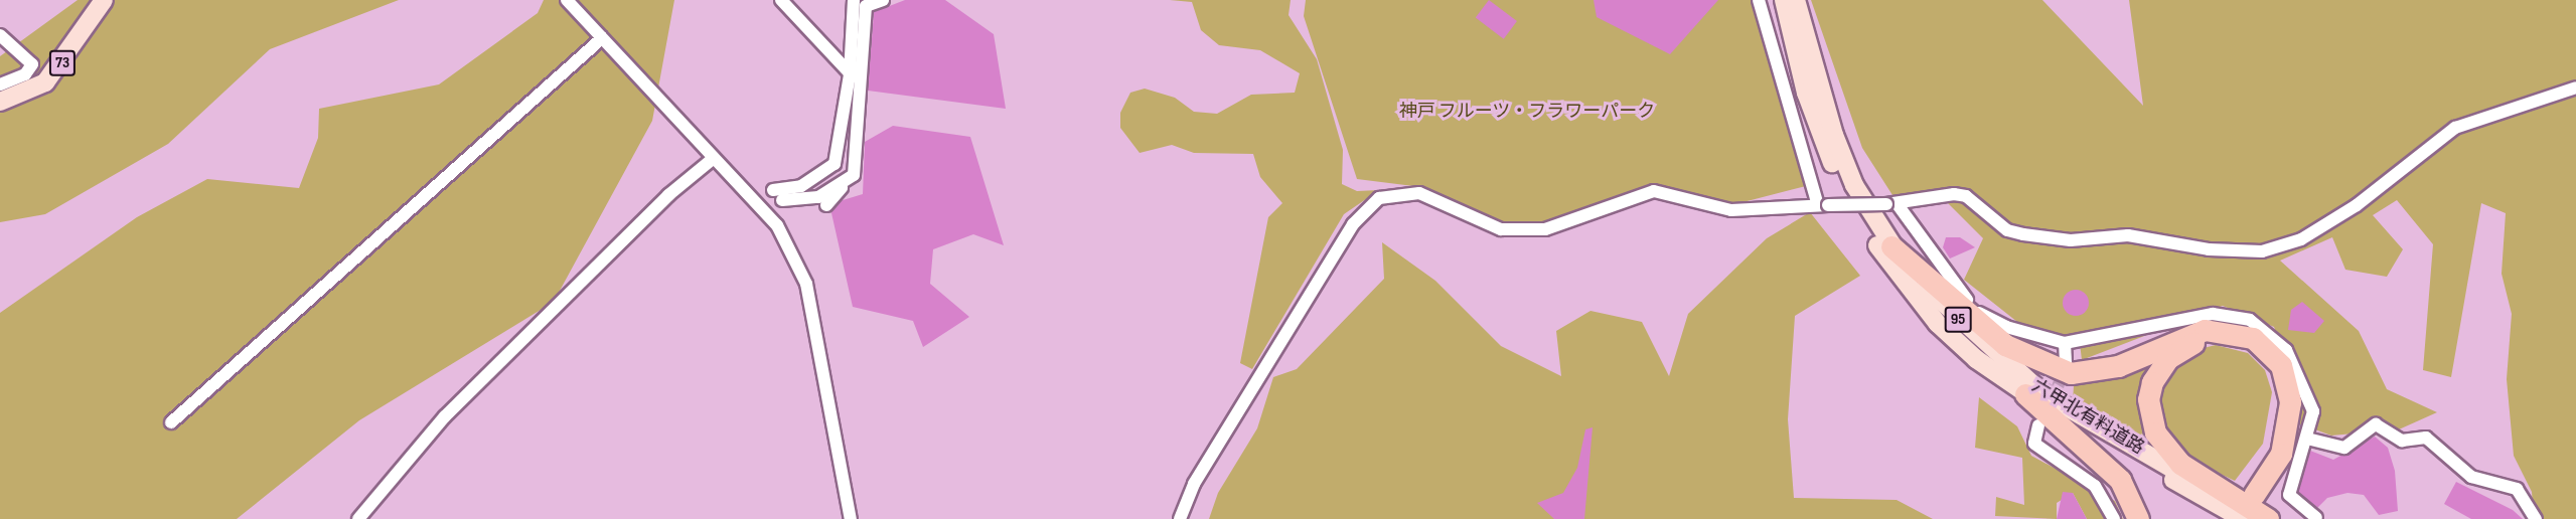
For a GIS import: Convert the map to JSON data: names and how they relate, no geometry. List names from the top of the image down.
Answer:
{
  "streets": {
    "main road": ["73", "95", "六甲北有料道路"]
  },
  "parks": ["神戸 フルーツ・フラワーパーク"]
}
